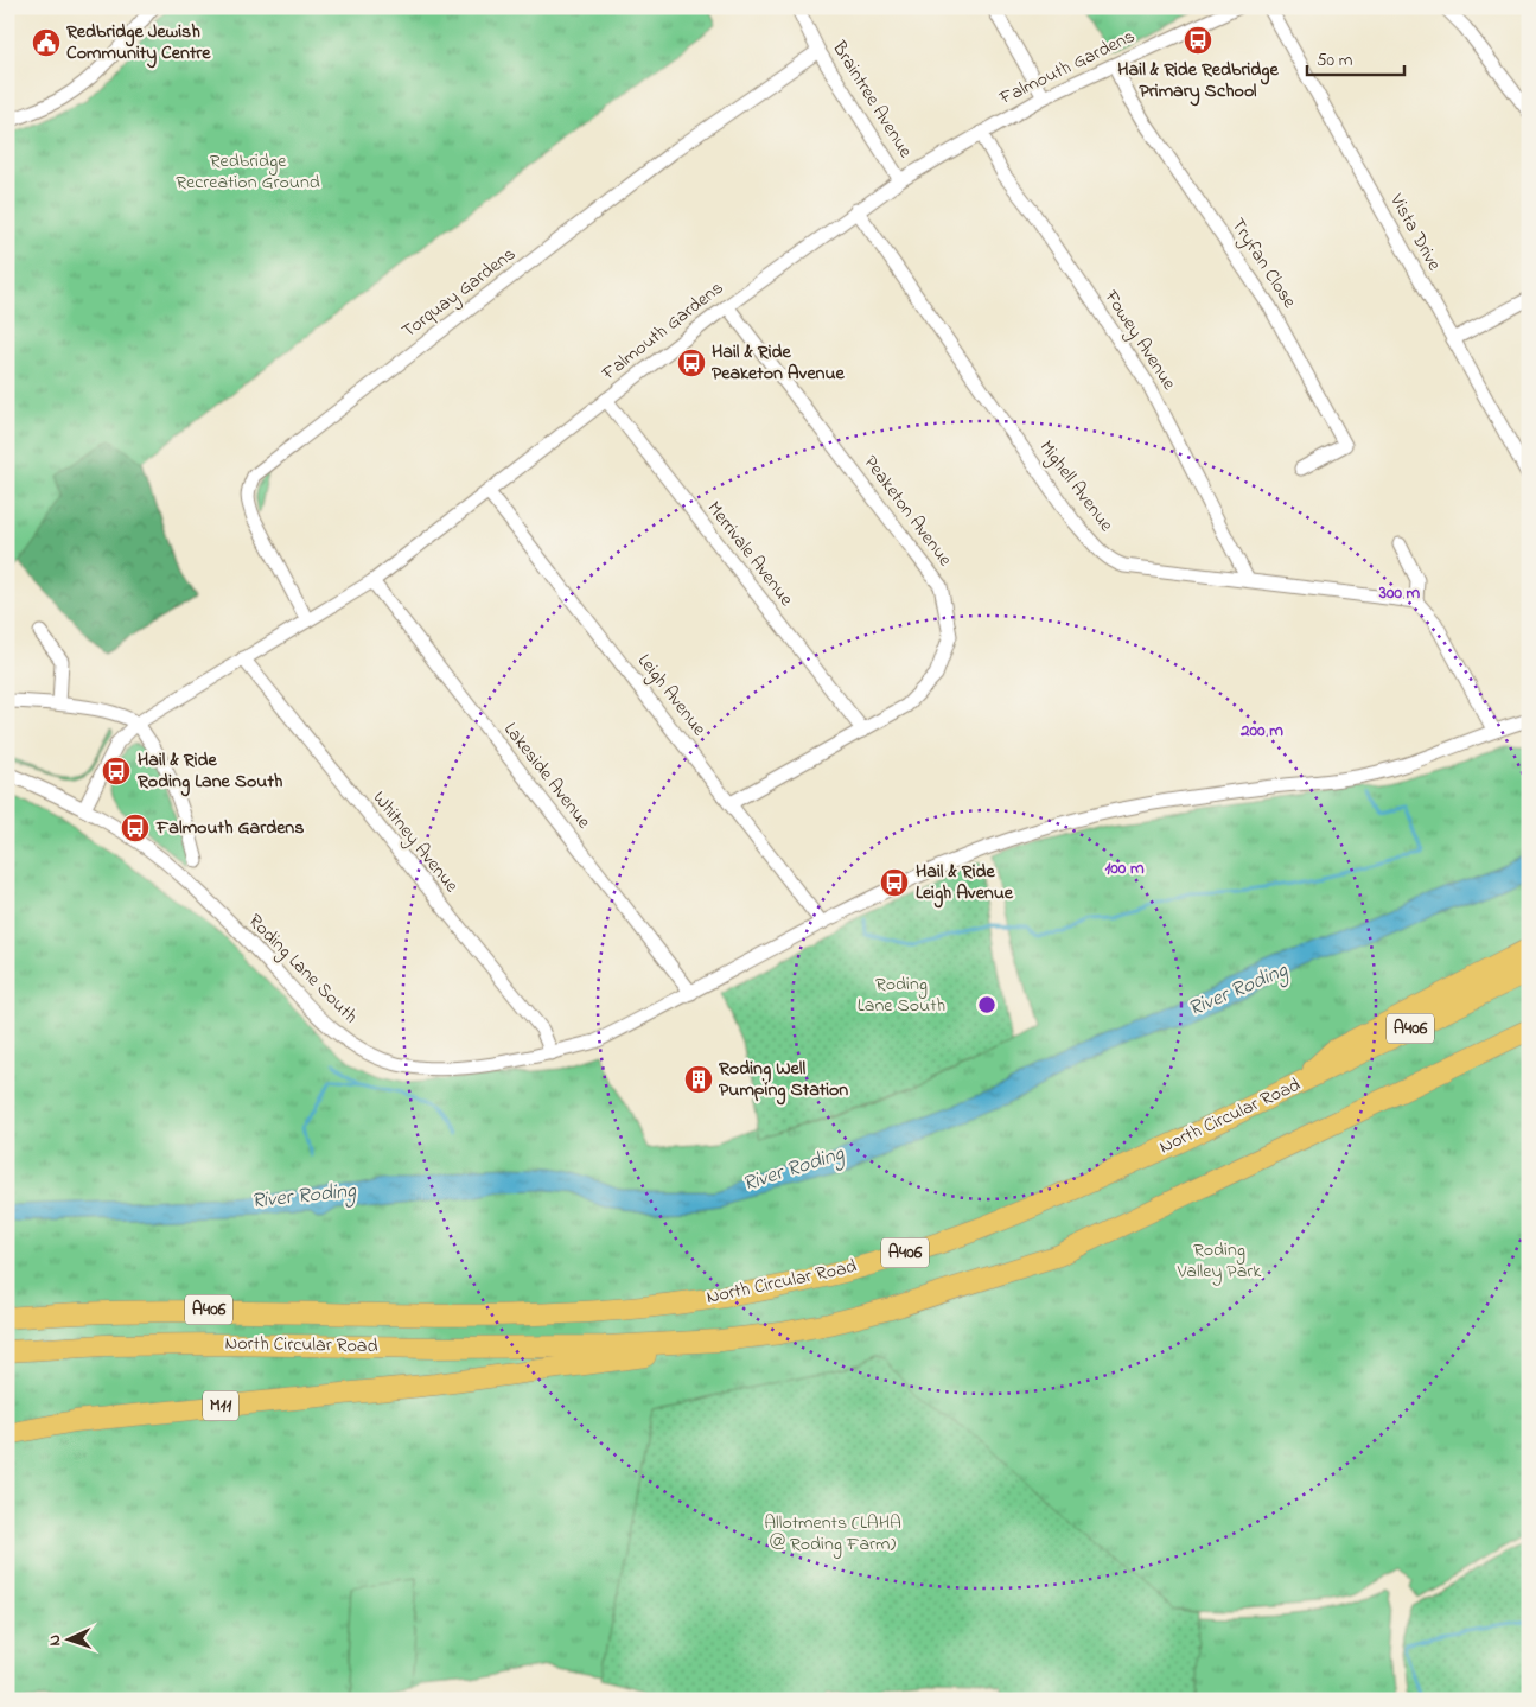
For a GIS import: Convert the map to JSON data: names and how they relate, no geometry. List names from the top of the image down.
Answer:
{
  "streets": {
    "highway": ["A406", "North Circular Road", "M11"],
    "street": [
      "Falmouth Gardens",
      "Braintree Avenue",
      "Vista Drive",
      "Tryfan Close",
      "Torquay Gardens",
      "Fowey Avenue",
      "Mighell Avenue",
      "Peaketon Avenue",
      "Merrivale Avenue",
      "Leigh Avenue",
      "Lakeside Avenue",
      "Whitney Avenue",
      "Roding Lane South"
    ]
  },
  "crossings": [
    ["Falmouth Gardens", "Braintree Avenue"],
    ["Falmouth Gardens", "Tryfan Close"],
    ["Falmouth Gardens", "Torquay Gardens"],
    ["Falmouth Gardens", "Fowey Avenue"],
    ["Falmouth Gardens", "Mighell Avenue"],
    ["Falmouth Gardens", "Peaketon Avenue"],
    ["Falmouth Gardens", "Merrivale Avenue"],
    ["Falmouth Gardens", "Leigh Avenue"],
    ["Falmouth Gardens", "Lakeside Avenue"],
    ["Falmouth Gardens", "Whitney Avenue"],
    ["Braintree Avenue", "Torquay Gardens"],
    ["Fowey Avenue", "Mighell Avenue"],
    ["Peaketon Avenue", "Merrivale Avenue"],
    ["Peaketon Avenue", "Leigh Avenue"],
    ["Leigh Avenue", "Roding Lane South"],
    ["Lakeside Avenue", "Roding Lane South"],
    ["Whitney Avenue", "Roding Lane South"],
    ["A406", "North Circular Road"],
    ["North Circular Road", "M11"]
  ],
  "water": ["River Roding"],
  "parks": [
    "Redbridge Recreation Ground",
    "Roding Lane South",
    "Roding Valley Park",
    "Allotments (LAHA @ Roding Farm)"
  ],
  "places": {
    "bus stop": [
      "Hail & Ride Redbridge Primary School",
      "Hail & Ride Peaketon Avenue",
      "Hail & Ride Roding Lane South",
      "Falmouth Gardens",
      "Hail & Ride Leigh Avenue"
    ],
    "public building": ["Redbridge Jewish Community Centre"],
    "building": ["Roding Well Pumping Station"]
  },
  "scale_bar": "50 m",
  "north": "left",
  "rings": ["300 m", "200 m", "100 m"]
}
